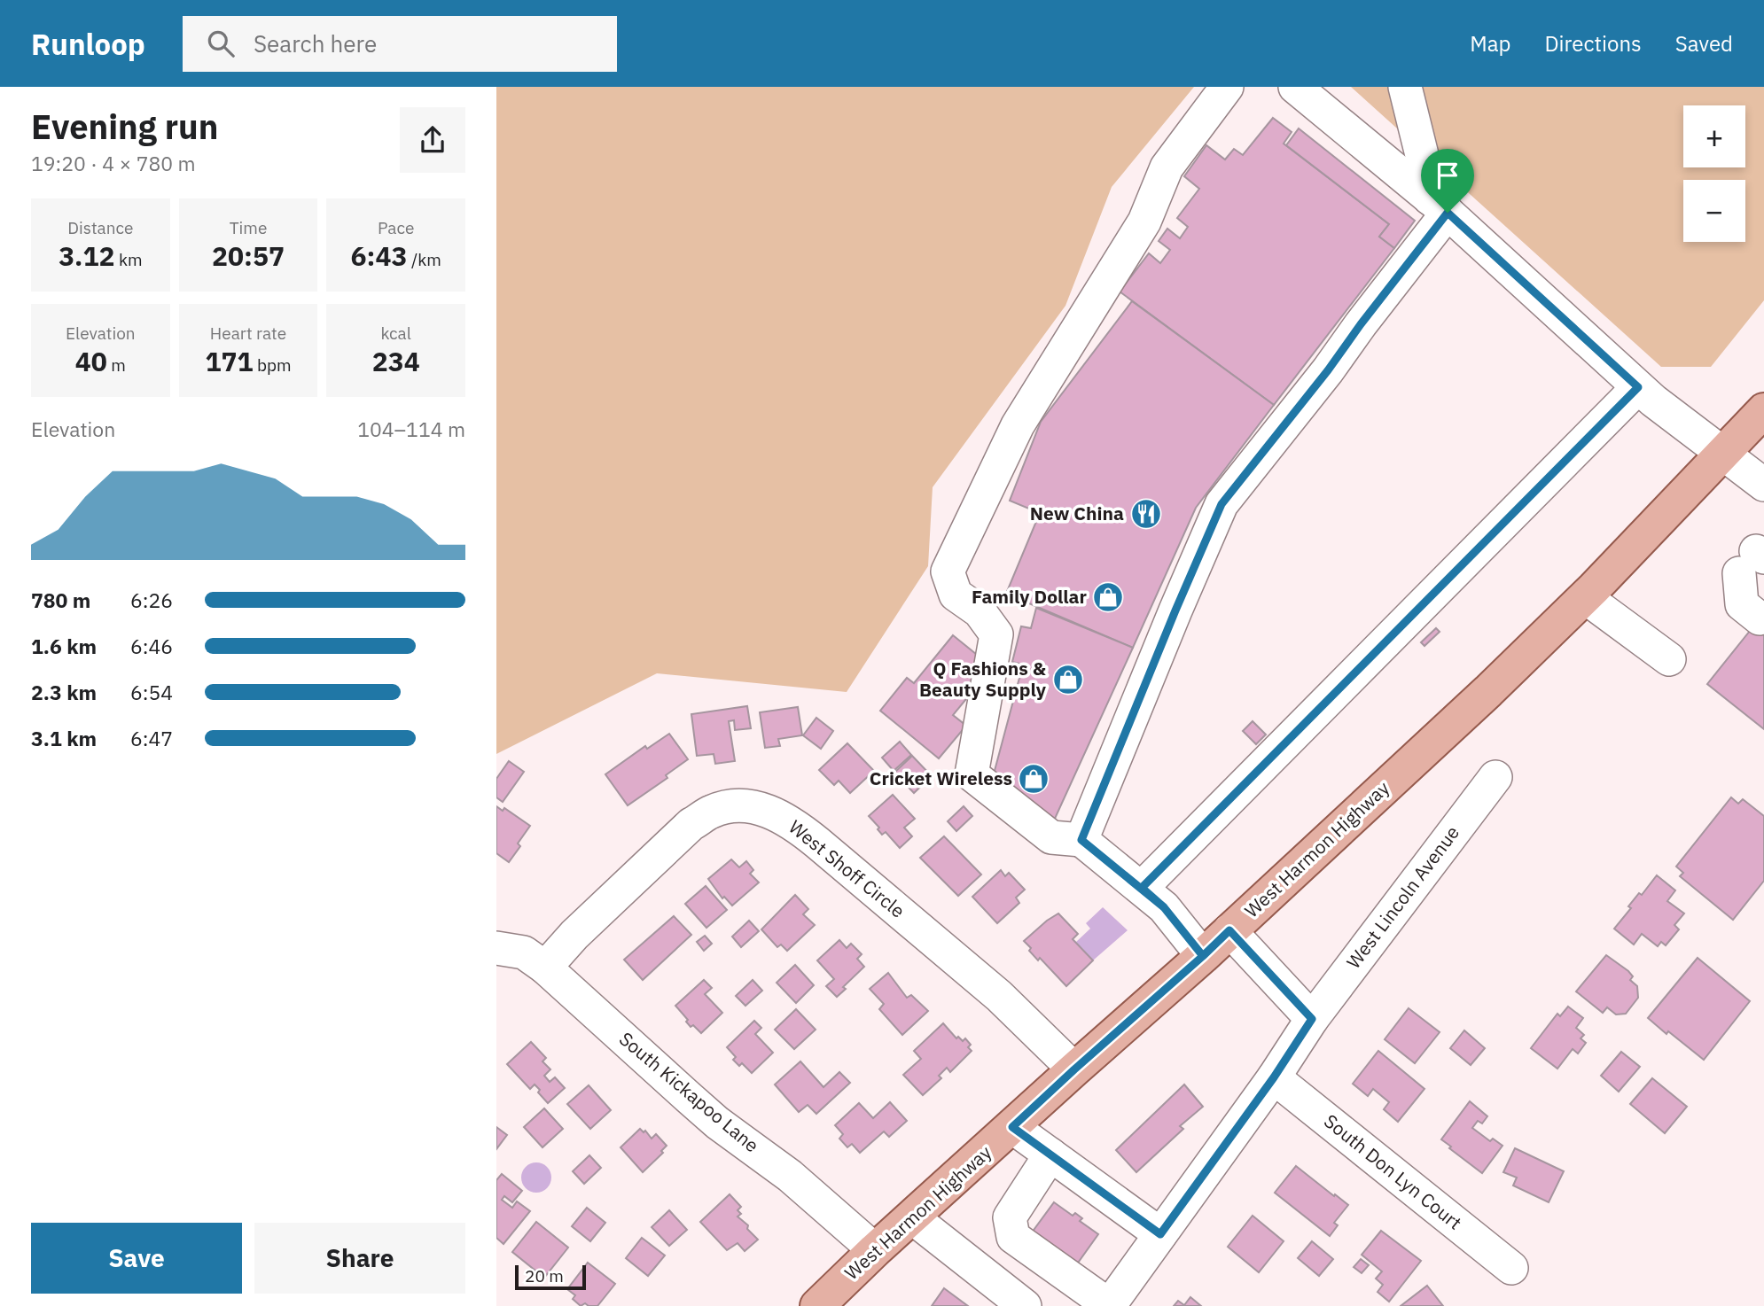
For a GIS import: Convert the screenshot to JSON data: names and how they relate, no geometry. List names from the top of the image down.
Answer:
{
  "streets": {
    "main road": ["West Harmon Highway"],
    "street": [
      "West Shoff Circle",
      "West Lincoln Avenue",
      "South Kickapoo Lane",
      "South Don Lyn Court"
    ]
  },
  "crossings": [
    ["West Harmon Highway", "West Shoff Circle"],
    ["West Harmon Highway", "South Kickapoo Lane"],
    ["West Shoff Circle", "South Kickapoo Lane"],
    ["West Lincoln Avenue", "South Don Lyn Court"]
  ],
  "places": {
    "restaurant": ["New China"],
    "shop": ["Family Dollar", "Q Fashions & Beauty Supply", "Cricket Wireless"]
  },
  "scale_bar": "20 m",
  "page": {
    "header": "Runloop",
    "search": "Search here",
    "nav": ["Map", "Directions", "Saved"],
    "heading": ["Evening run", "19:20 · 4 × 780 m"],
    "map_buttons": ["+", "−"],
    "stats": [
      ["Distance", "3.12 km"],
      ["Time", "20:57"],
      ["Pace", "6:43 /km"],
      ["Elevation", "40 m"],
      ["Heart rate", "171 bpm"],
      ["kcal", "234"]
    ],
    "chart": ["Elevation", "104–114 m"],
    "list": [
      {
        "name": "780 m",
        "note": "6:26"
      },
      {
        "name": "1.6 km",
        "note": "6:46"
      },
      {
        "name": "2.3 km",
        "note": "6:54"
      },
      {
        "name": "3.1 km",
        "note": "6:47"
      }
    ],
    "buttons": ["Save", "Share"],
    "scale": "20 m"
  }
}
